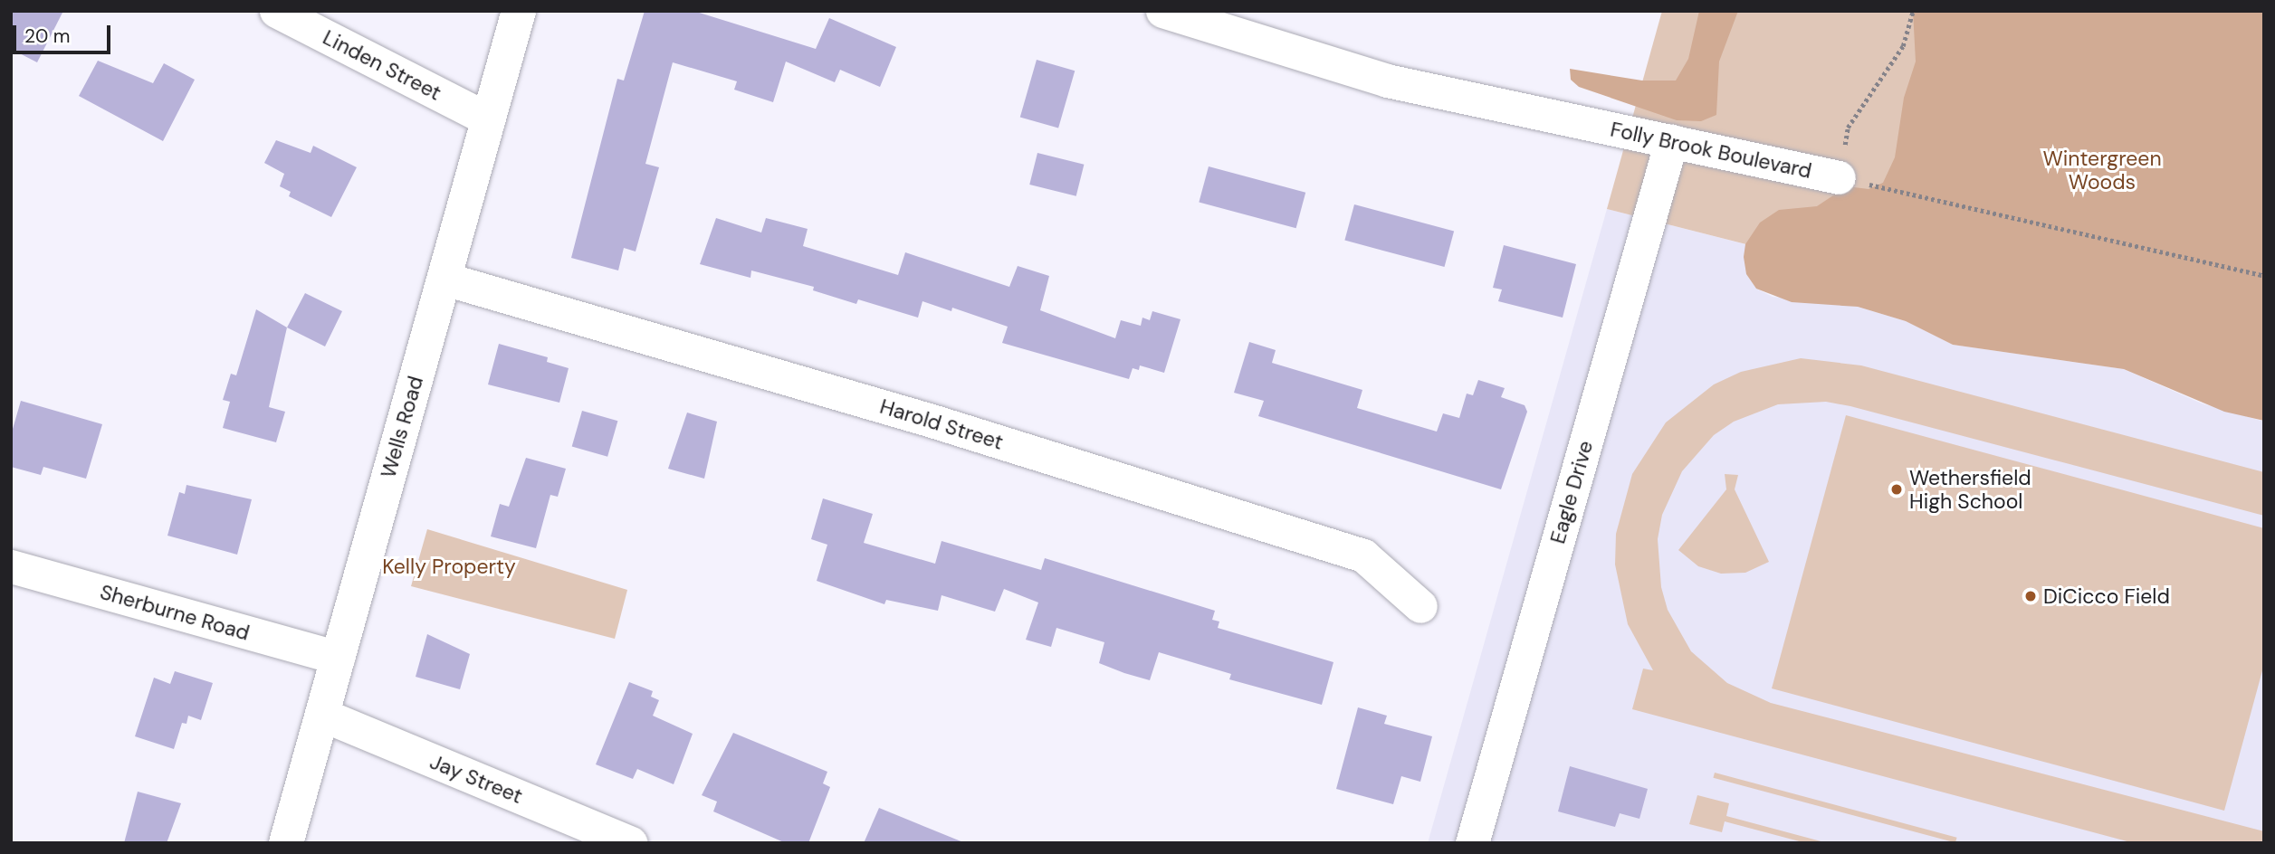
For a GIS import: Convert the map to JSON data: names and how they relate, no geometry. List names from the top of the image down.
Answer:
{
  "streets": {
    "main road": ["Wells Road"],
    "street": [
      "Linden Street",
      "Folly Brook Boulevard",
      "Harold Street",
      "Eagle Drive",
      "Sherburne Road",
      "Jay Street"
    ]
  },
  "crossings": [
    ["Linden Street", "Wells Road"],
    ["Folly Brook Boulevard", "Eagle Drive"],
    ["Harold Street", "Wells Road"],
    ["Wells Road", "Sherburne Road"],
    ["Wells Road", "Jay Street"]
  ],
  "parks": ["Wintergreen Woods", "Kelly Property"],
  "places": ["Wethersfield High School", "DiCicco Field"],
  "scale_bar": "20 m"
}
